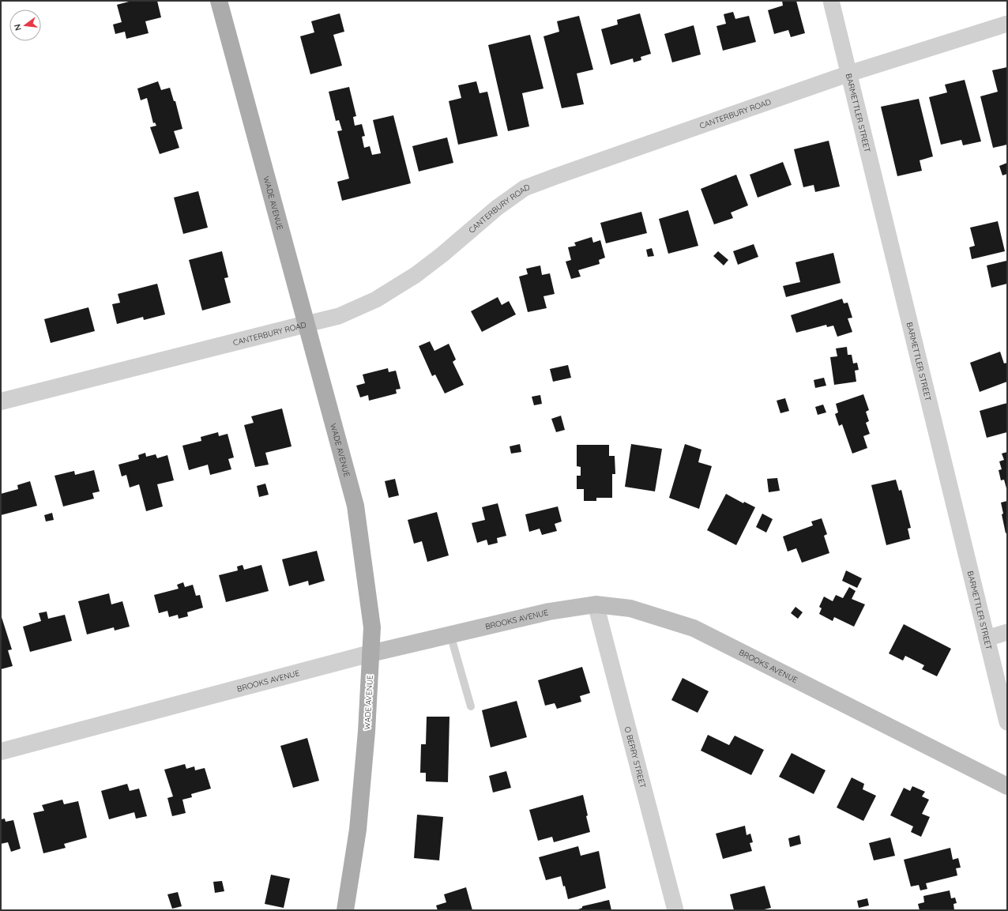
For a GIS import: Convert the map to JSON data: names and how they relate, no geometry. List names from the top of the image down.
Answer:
{
  "streets": {
    "main road": ["WADE AVENUE", "BROOKS AVENUE"],
    "street": ["BARMETTLER STREET", "CANTERBURY ROAD", "O BERRY STREET"]
  },
  "crossings": [
    ["BARMETTLER STREET", "CANTERBURY ROAD"],
    ["CANTERBURY ROAD", "WADE AVENUE"],
    ["WADE AVENUE", "BROOKS AVENUE"],
    ["BROOKS AVENUE", "O BERRY STREET"]
  ],
  "north": "left"
}
